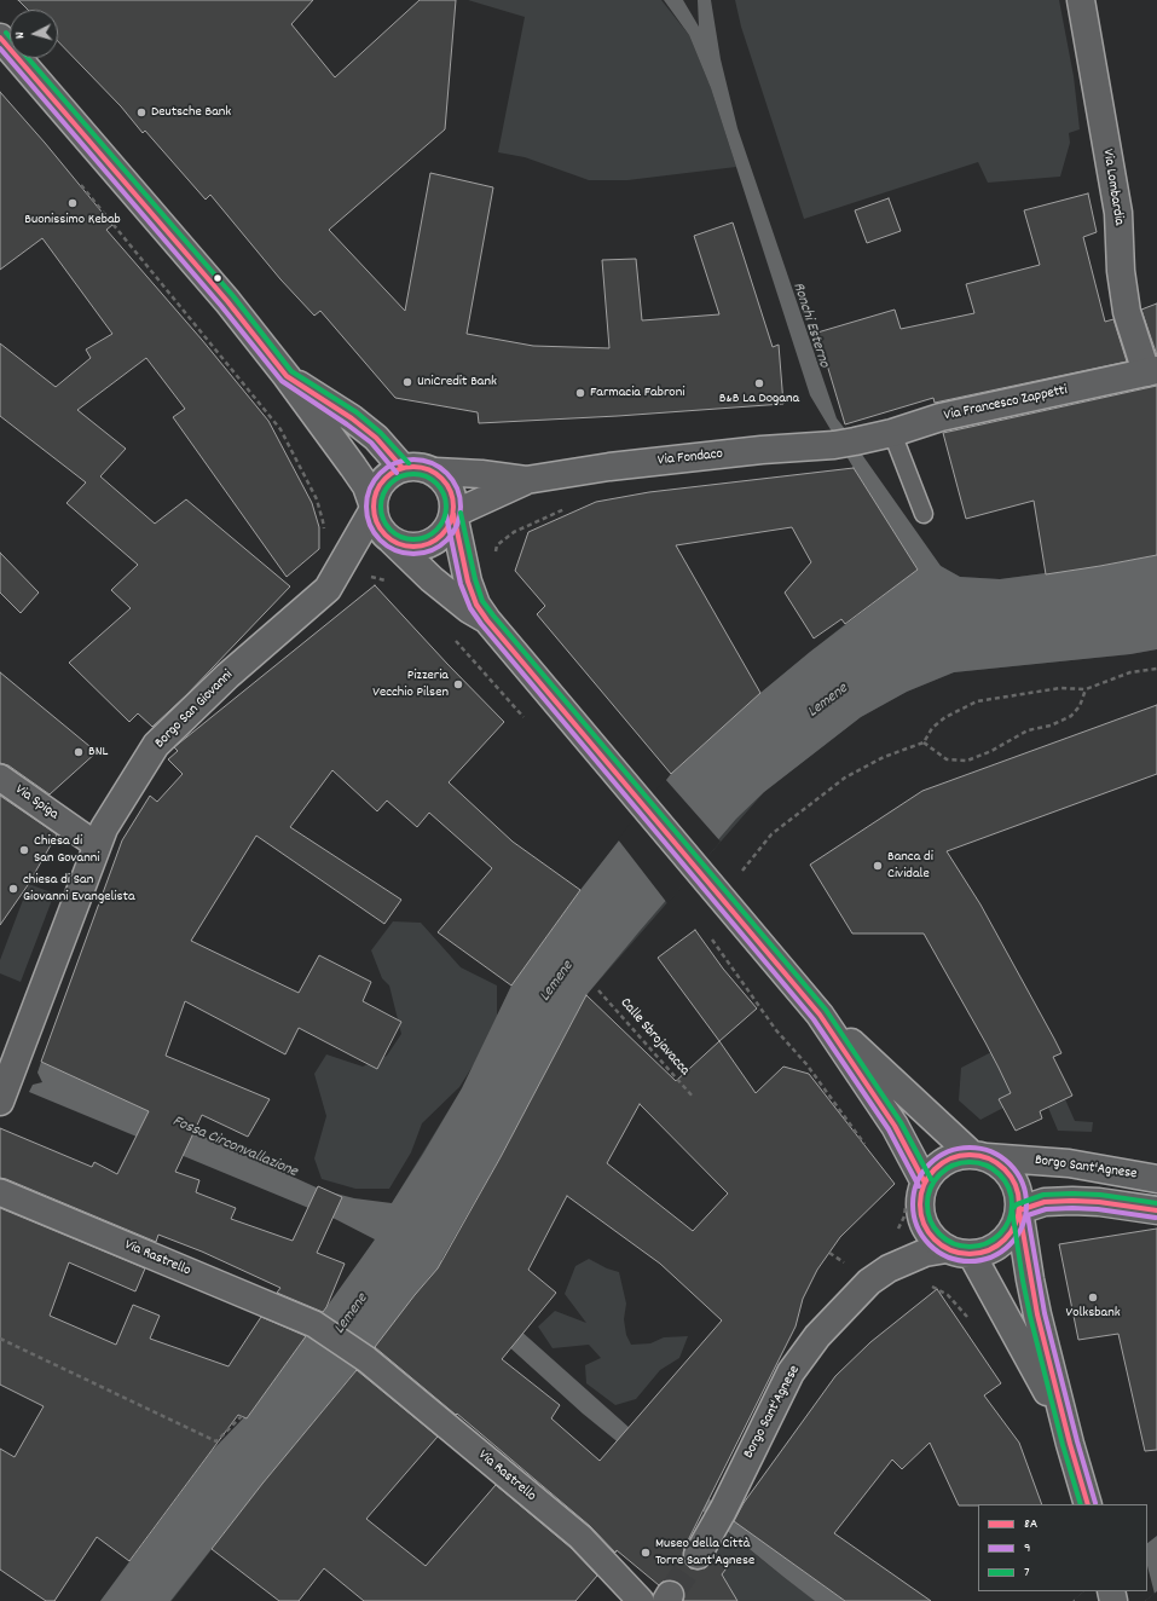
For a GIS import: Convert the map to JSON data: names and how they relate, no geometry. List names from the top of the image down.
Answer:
{
  "streets": {
    "main road": [
      "Via Lombardia",
      "Via Francesco Zappetti",
      "Via Fondaco",
      "Borgo San Giovanni",
      "Borgo Sant'Agnese"
    ],
    "street": ["Via Spiga", "Via Rastrello"],
    "path": ["Calle Sbrojavacca"]
  },
  "crossings": [
    ["Via Lombardia", "Via Francesco Zappetti"],
    ["Via Francesco Zappetti", "Via Fondaco"],
    ["Via Fondaco", "Borgo San Giovanni"],
    ["Borgo San Giovanni", "Via Spiga"]
  ],
  "water": ["Ronchi Esterno", "Lemene", "Fossa Circonvallazione"],
  "places": [
    "Deutsche Bank",
    "Buonissimo Kebab",
    "UniCredit Bank",
    "B&B La Dogana",
    "Farmacia Fabroni",
    "Pizzeria Vecchio Pilsen",
    "BNL",
    "Chiesa di San Govanni",
    "Banca di Cividale",
    "chiesa di San Giovanni Evangelista",
    "Volksbank",
    "Museo della Città Torre Sant'Agnese"
  ],
  "lines": ["transit line 7", "transit line 8A", "transit line 9"],
  "legend": ["8A", "9", "7"],
  "north": "left"
}
